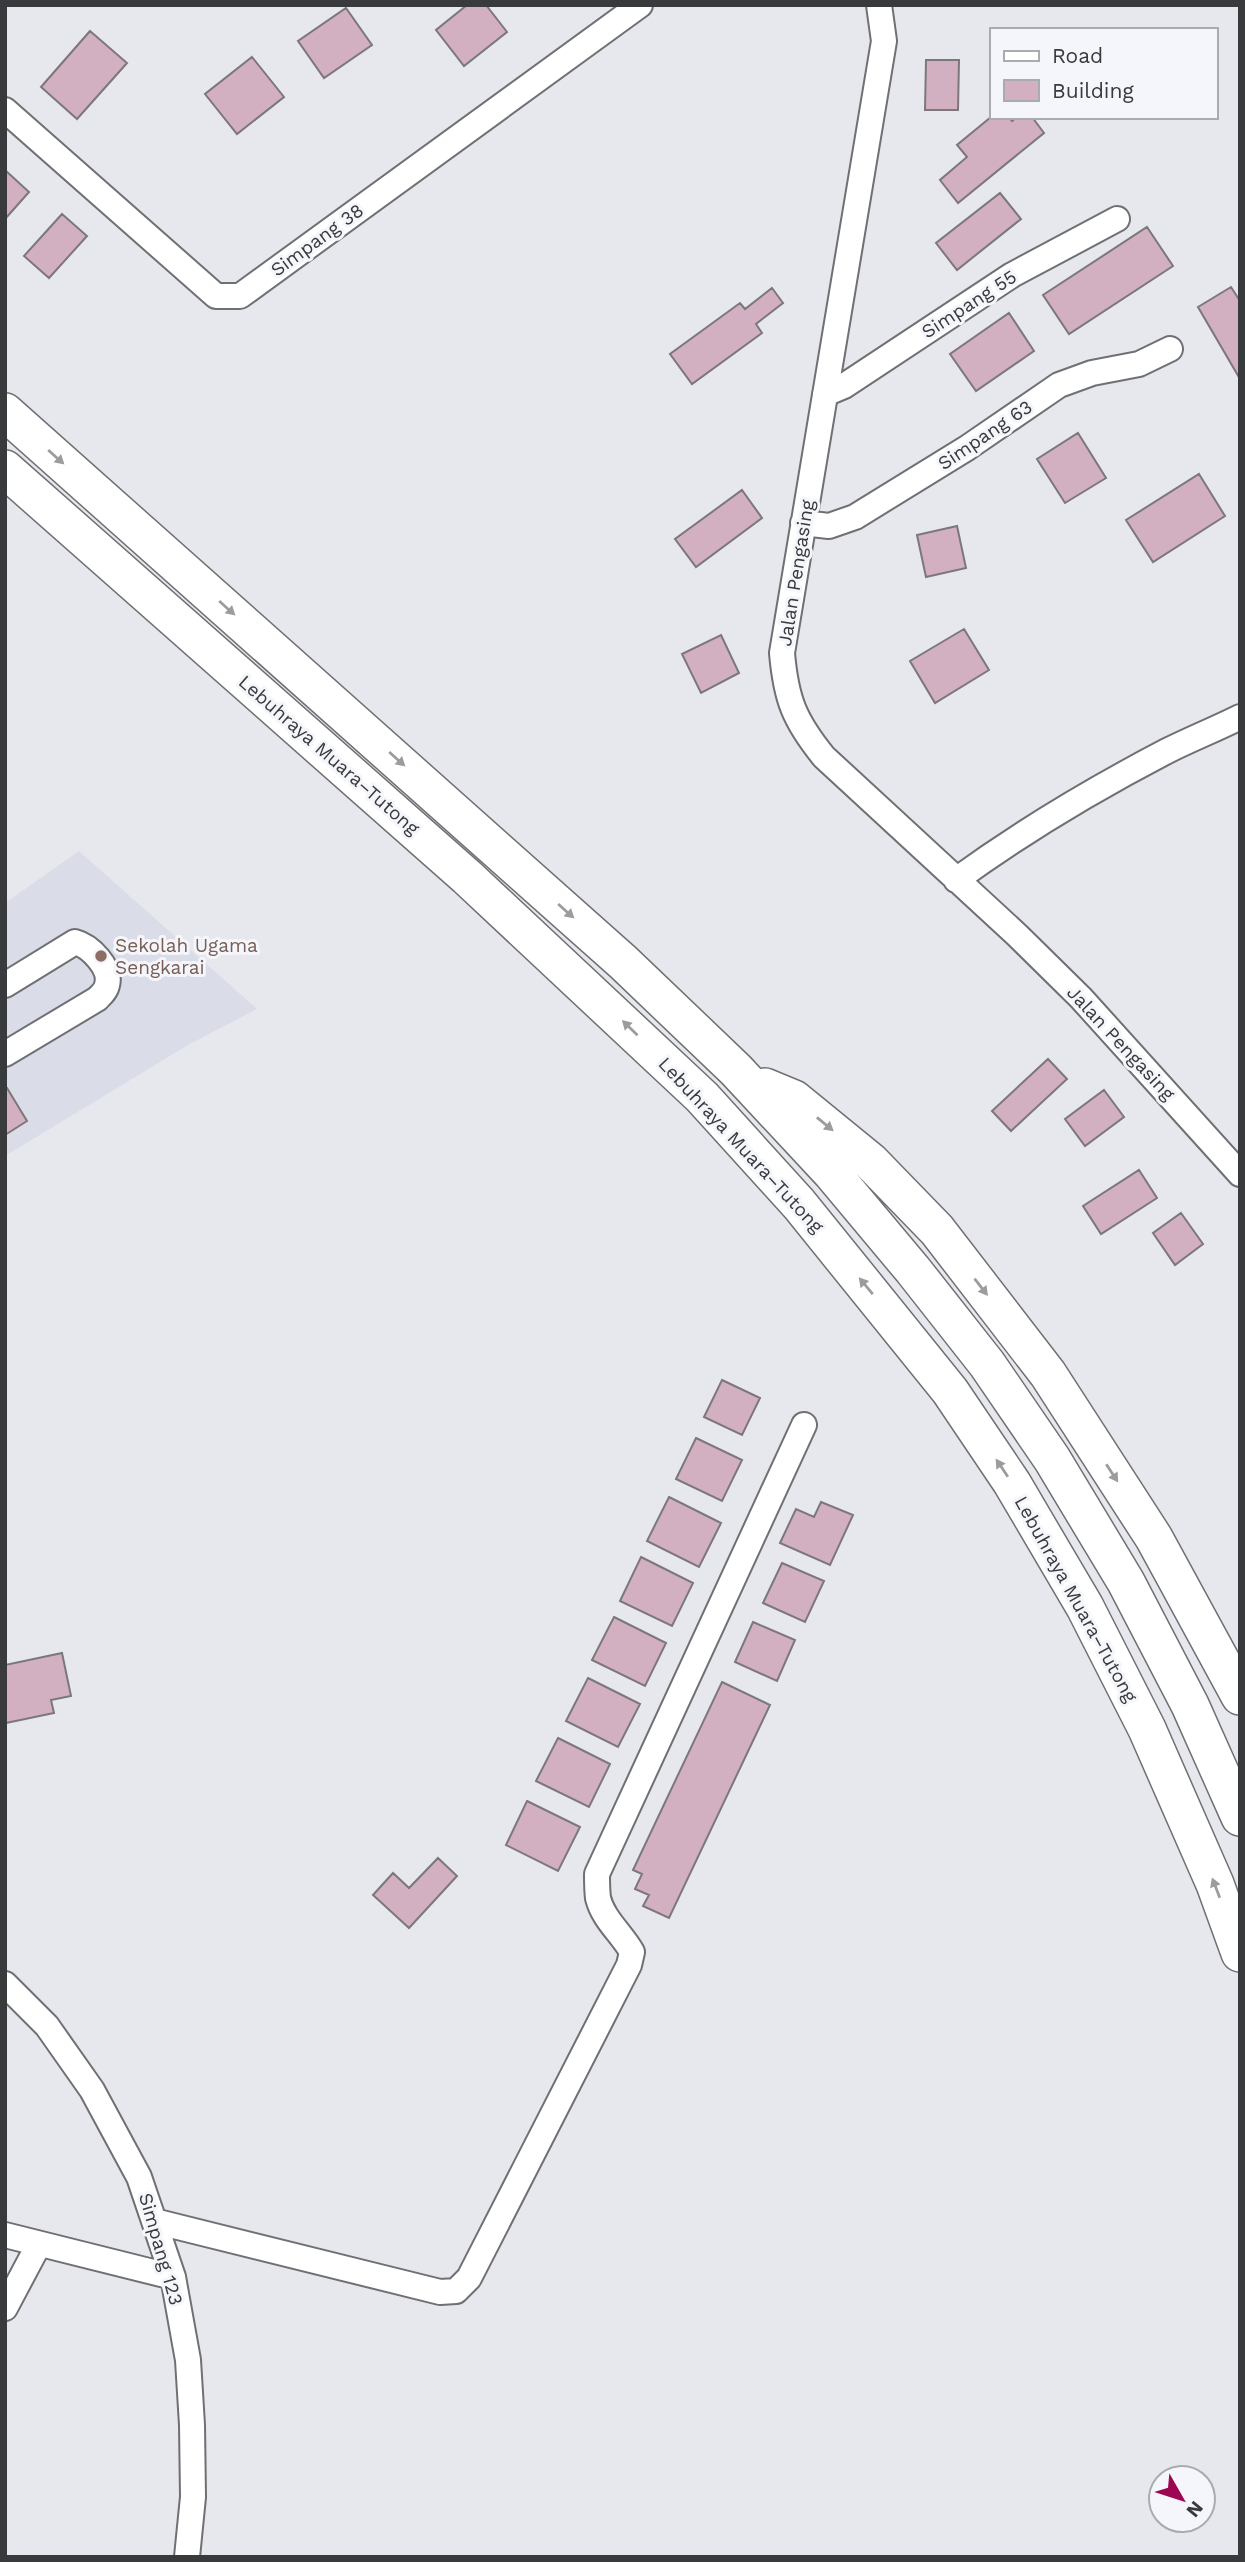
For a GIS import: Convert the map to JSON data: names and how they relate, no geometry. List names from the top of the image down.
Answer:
{
  "streets": {
    "highway": ["Lebuhraya Muara–Tutong"],
    "street": [
      "Simpang 38",
      "Simpang 55",
      "Simpang 63",
      "Jalan Pengasing",
      "Simpang 123"
    ]
  },
  "crossings": [
    ["Simpang 55", "Jalan Pengasing"],
    ["Simpang 63", "Jalan Pengasing"]
  ],
  "places": ["Sekolah Ugama Sengkarai"],
  "legend": ["Road", "Building"],
  "north": "bottom right"
}
